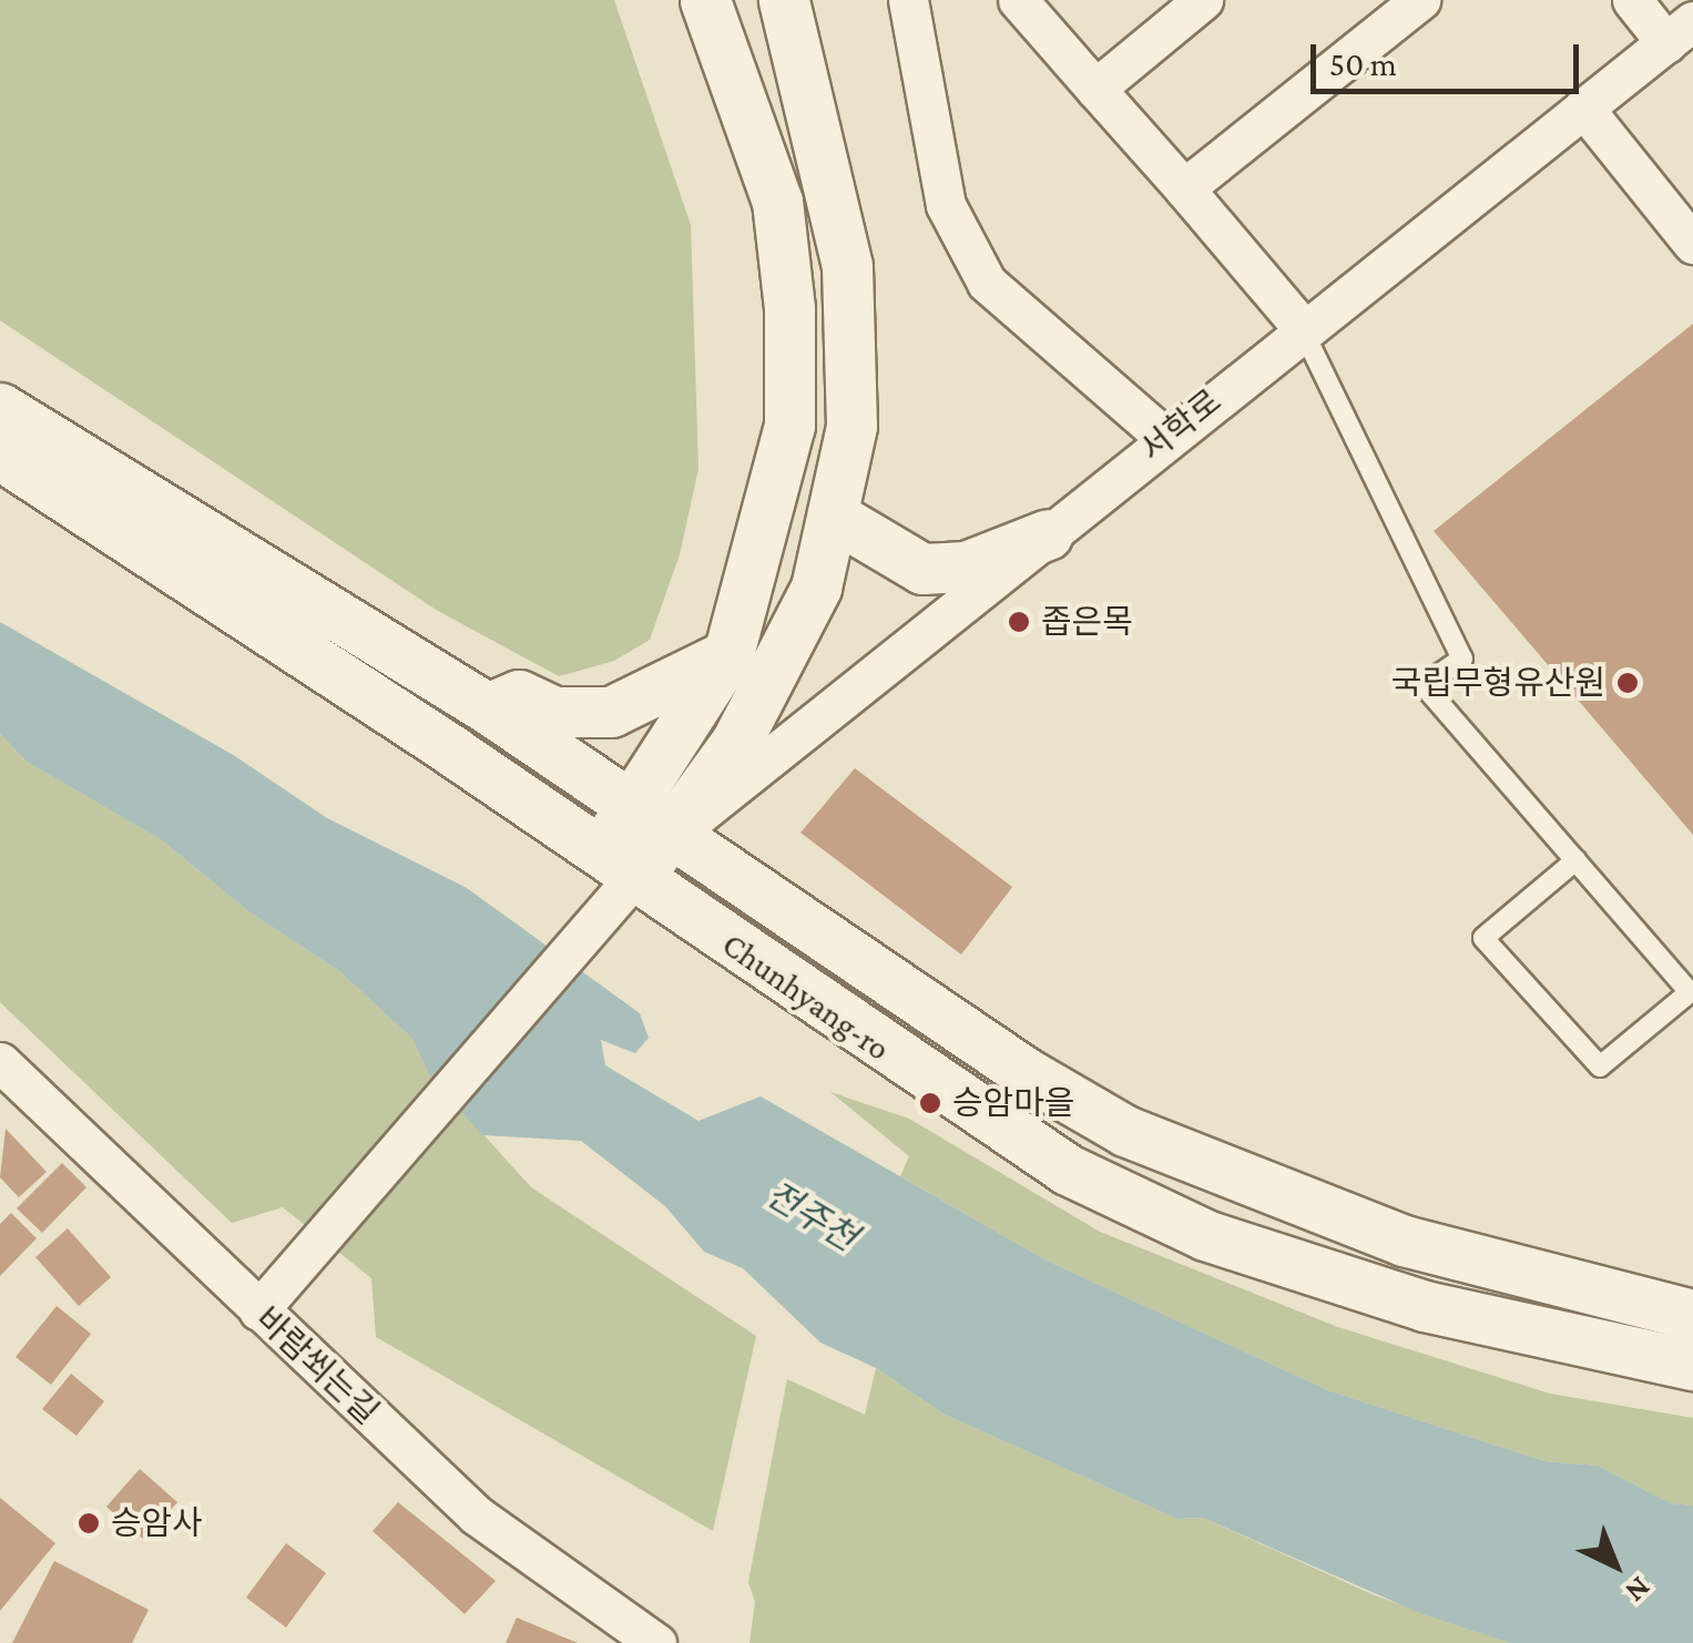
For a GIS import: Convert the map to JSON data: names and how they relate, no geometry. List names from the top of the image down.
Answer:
{
  "streets": {
    "street": ["서학로", "Chunhyang-ro", "바람쐬는길"]
  },
  "crossings": [
    ["서학로", "Chunhyang-ro"]
  ],
  "water": ["전주천"],
  "places": [
    "좁은목",
    "국립무형유산원",
    "승암마을",
    "승암사"
  ],
  "scale_bar": "50 m",
  "north": "bottom right"
}
